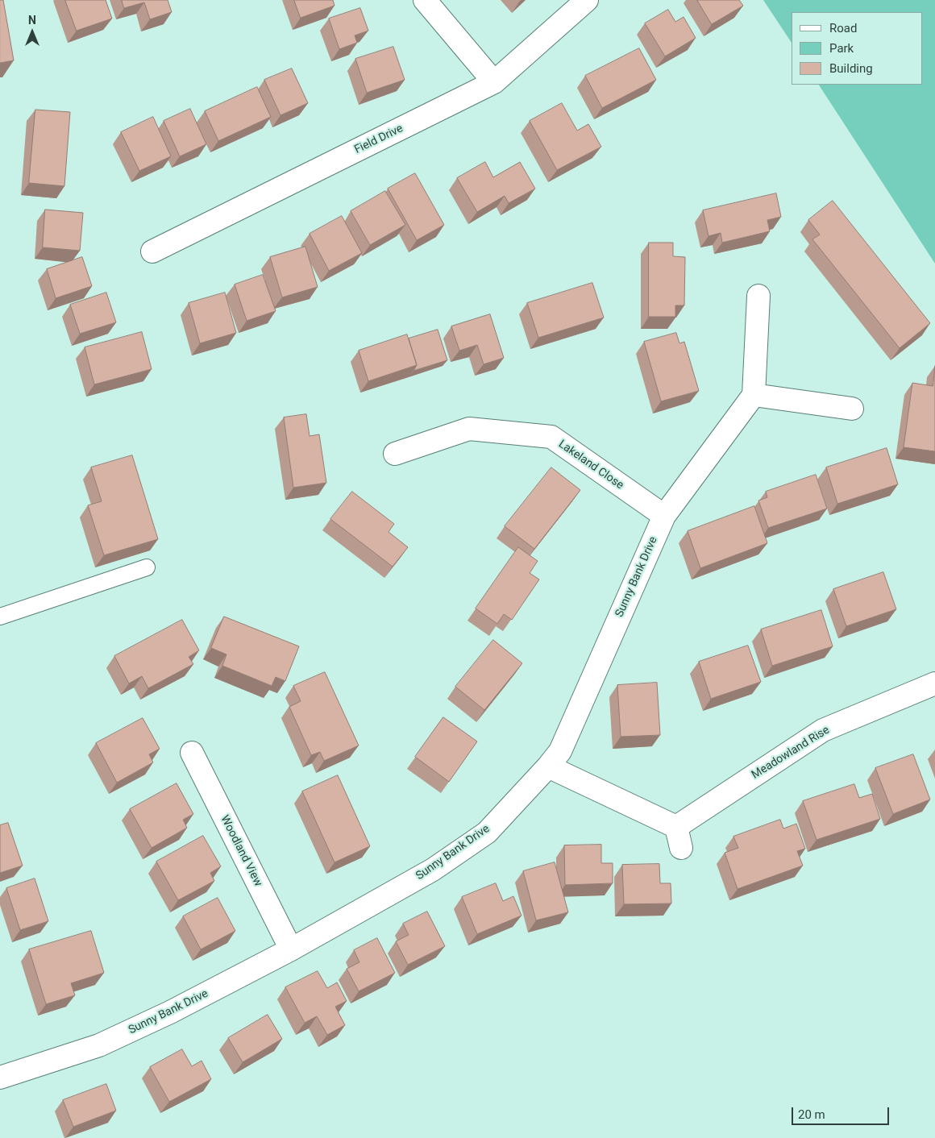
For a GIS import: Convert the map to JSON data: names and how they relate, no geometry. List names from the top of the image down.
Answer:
{
  "streets": {
    "street": [
      "Field Drive",
      "Lakeland Close",
      "Sunny Bank Drive",
      "Meadowland Rise",
      "Woodland View"
    ]
  },
  "crossings": [
    ["Lakeland Close", "Sunny Bank Drive"],
    ["Sunny Bank Drive", "Woodland View"]
  ],
  "legend": ["Road", "Park", "Building"],
  "scale_bar": "20 m",
  "north": "top"
}
